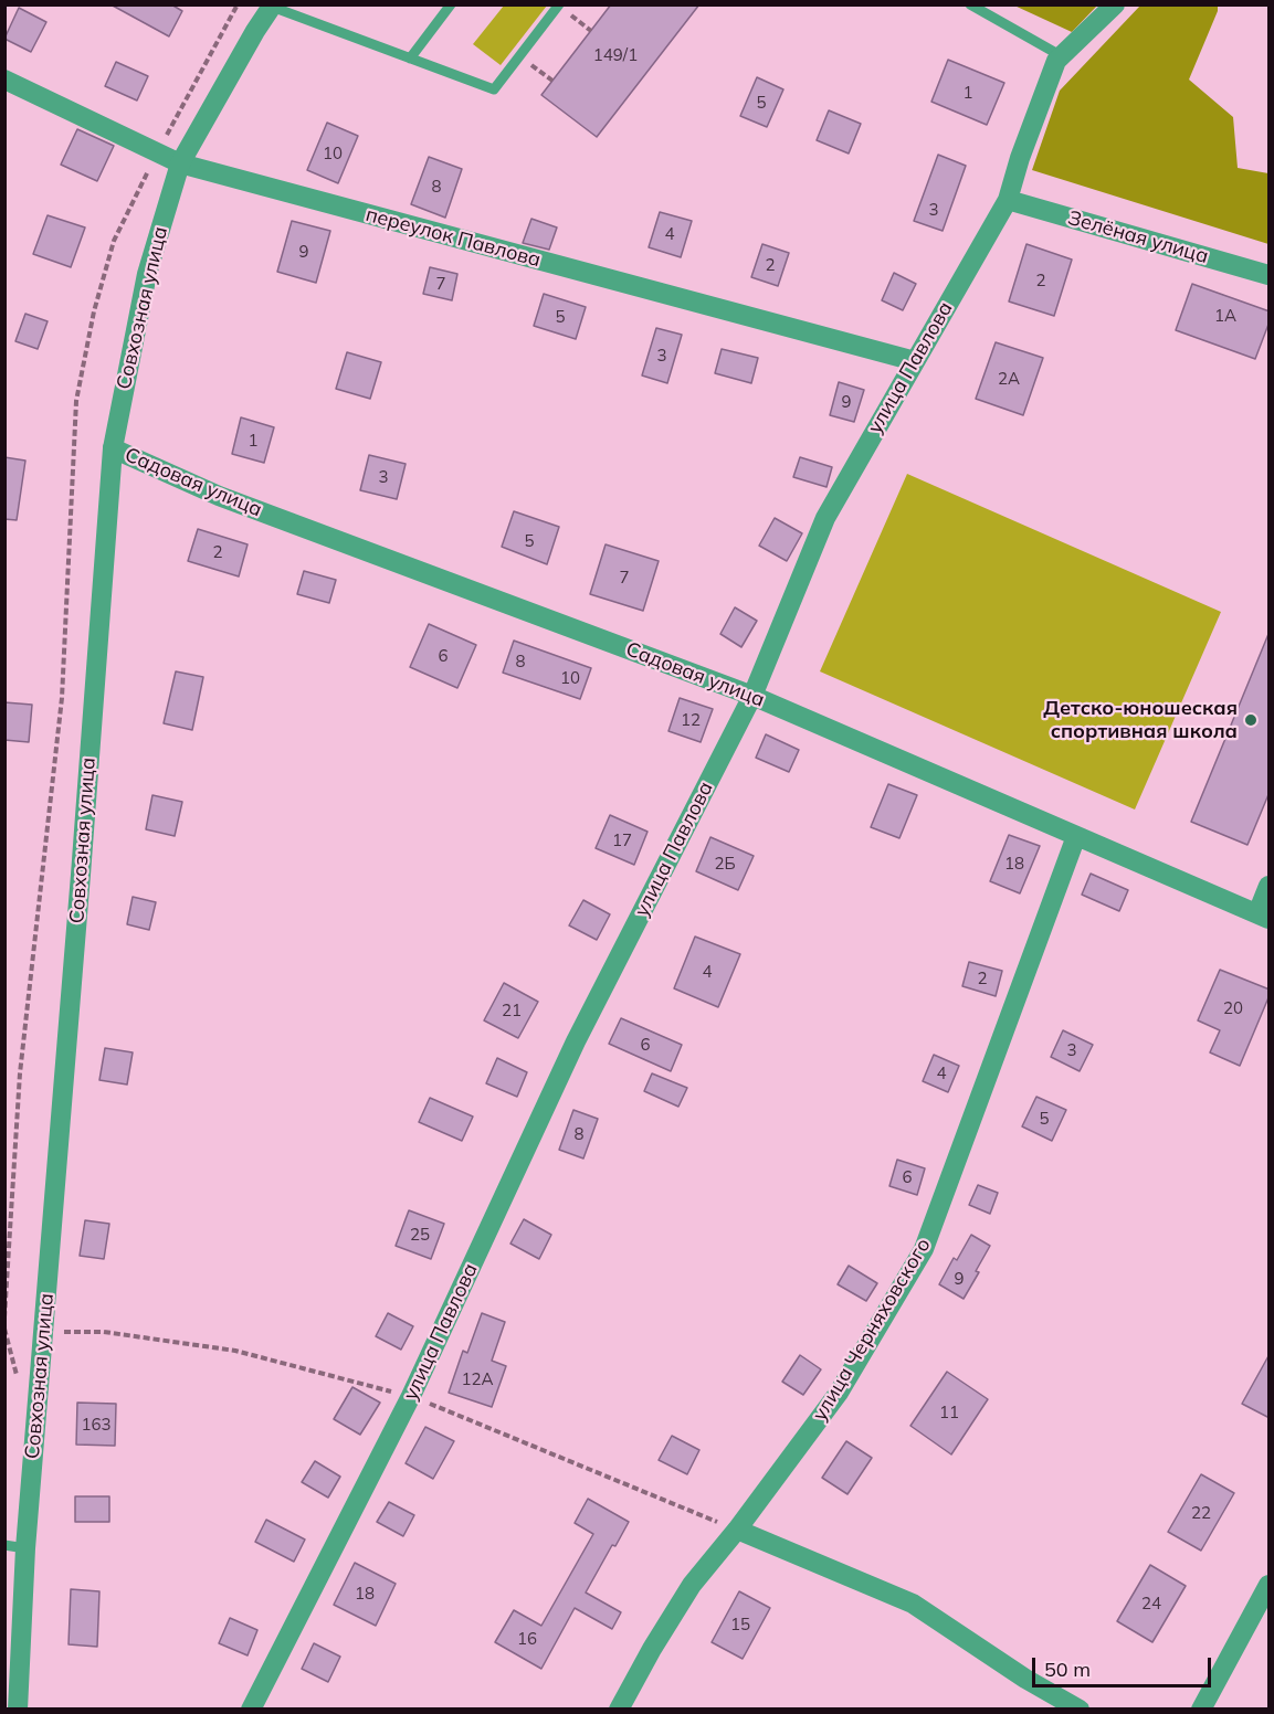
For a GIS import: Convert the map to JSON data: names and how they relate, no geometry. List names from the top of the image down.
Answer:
{
  "streets": {
    "street": [
      "переулок Павлова",
      "Зелёная улица",
      "Совхозная улица",
      "улица Павлова",
      "Садовая улица",
      "улица Черняховского"
    ]
  },
  "crossings": [
    ["переулок Павлова", "Совхозная улица"],
    ["переулок Павлова", "улица Павлова"],
    ["Зелёная улица", "улица Павлова"],
    ["Совхозная улица", "Садовая улица"],
    ["улица Павлова", "Садовая улица"],
    ["Садовая улица", "улица Черняховского"]
  ],
  "places": ["Детско-юношеская спортивная школа"],
  "house_numbers": [
    "149/1",
    "1",
    "5",
    "10",
    "8",
    "3",
    "4",
    "9",
    "2",
    "2",
    "7",
    "1А",
    "5",
    "3",
    "2А",
    "9",
    "1",
    "3",
    "5",
    "2",
    "7",
    "6",
    "8",
    "10",
    "12",
    "17",
    "2Б",
    "18",
    "4",
    "2",
    "20",
    "21",
    "6",
    "3",
    "4",
    "5",
    "8",
    "6",
    "25",
    "9",
    "12А",
    "11",
    "163",
    "22",
    "18",
    "24",
    "15",
    "16"
  ],
  "scale_bar": "50 m"
}
